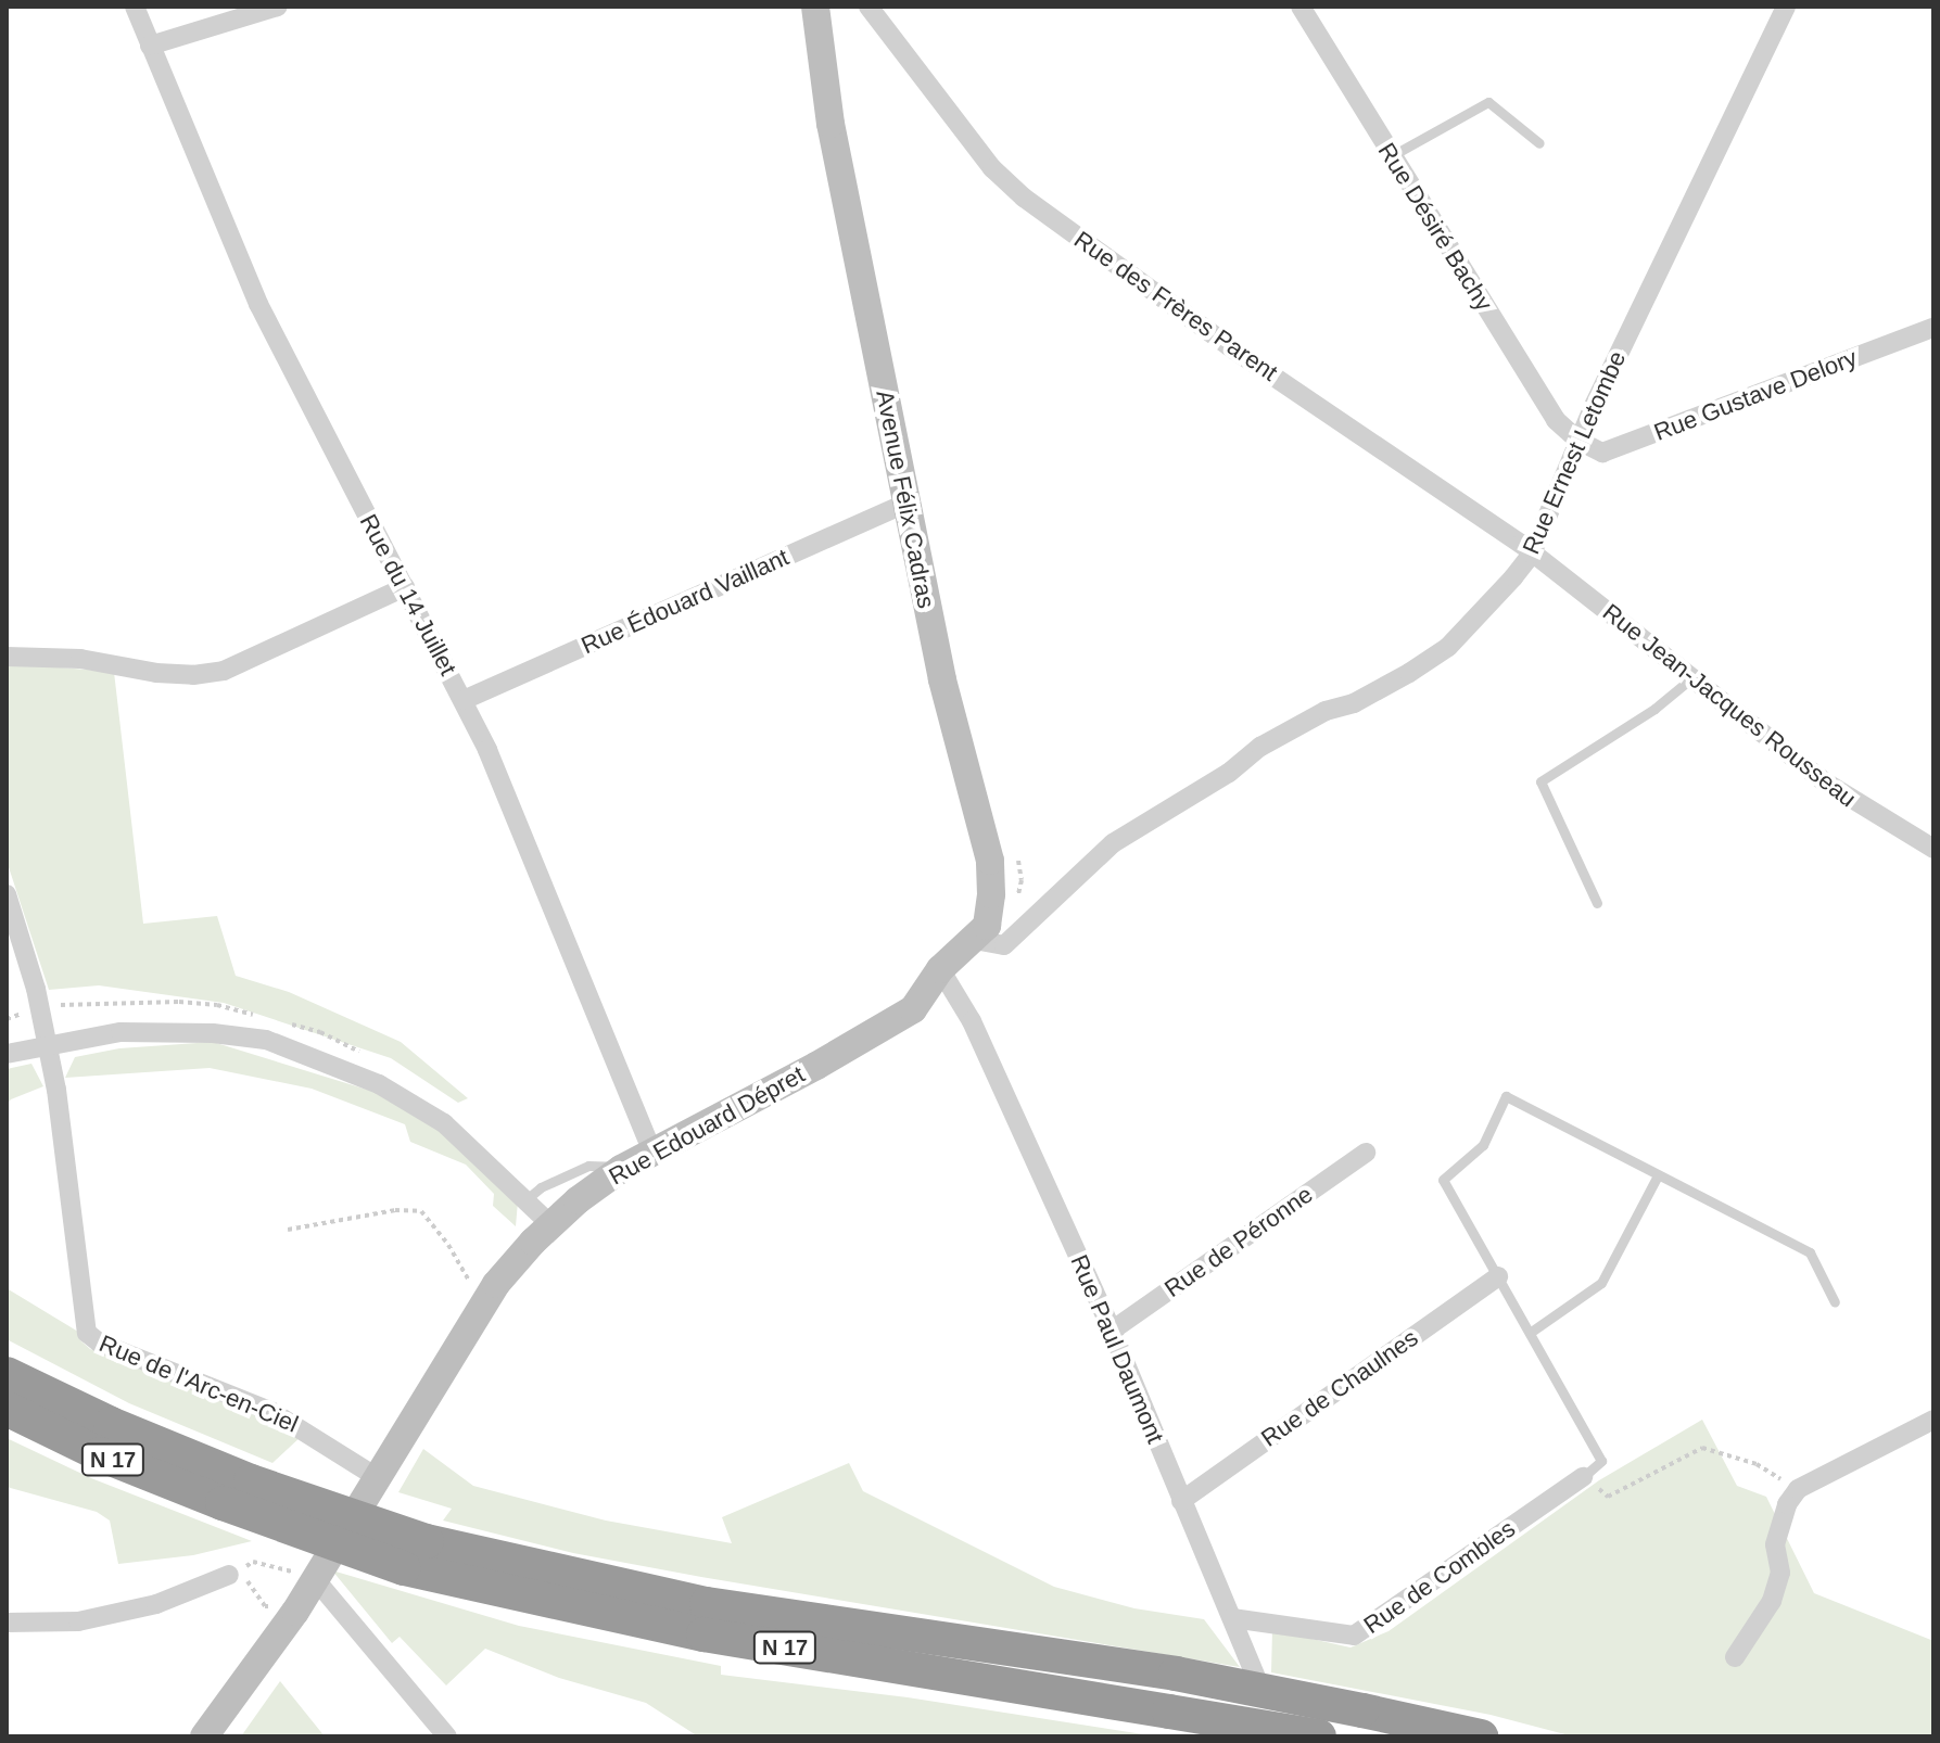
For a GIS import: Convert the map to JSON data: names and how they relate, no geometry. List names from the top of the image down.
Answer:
{
  "streets": {
    "highway": ["N 17"],
    "street": [
      "Rue Désiré Bachy",
      "Rue des Frères Parent",
      "Rue Gustave Delory",
      "Rue Ernest Letombe",
      "Avenue Félix Cadras",
      "Rue du 14 Juillet",
      "Rue Édouard Vaillant",
      "Rue Jean-Jacques Rousseau",
      "Rue Edouard Dépret",
      "Rue de Péronne",
      "Rue Paul Daumont",
      "Rue de l'Arc-en-Ciel",
      "Rue de Chaulnes",
      "Rue de Combles"
    ]
  },
  "crossings": [
    ["Rue Désiré Bachy", "Rue Gustave Delory"],
    ["Rue Désiré Bachy", "Rue Ernest Letombe"],
    ["Rue des Frères Parent", "Rue Ernest Letombe"],
    ["Rue des Frères Parent", "Rue Jean-Jacques Rousseau"],
    ["Rue Gustave Delory", "Rue Ernest Letombe"],
    ["Rue Ernest Letombe", "Avenue Félix Cadras"],
    ["Rue Ernest Letombe", "Rue Jean-Jacques Rousseau"],
    ["Avenue Félix Cadras", "Rue Édouard Vaillant"],
    ["Avenue Félix Cadras", "Rue Edouard Dépret"],
    ["Avenue Félix Cadras", "Rue Paul Daumont"],
    ["Rue du 14 Juillet", "Rue Édouard Vaillant"],
    ["Rue du 14 Juillet", "Rue Edouard Dépret"],
    ["Rue Edouard Dépret", "Rue Paul Daumont"],
    ["Rue Edouard Dépret", "Rue de l'Arc-en-Ciel"],
    ["Rue de Péronne", "Rue Paul Daumont"],
    ["Rue Paul Daumont", "Rue de Chaulnes"],
    ["Rue Paul Daumont", "Rue de Combles"]
  ]
}
